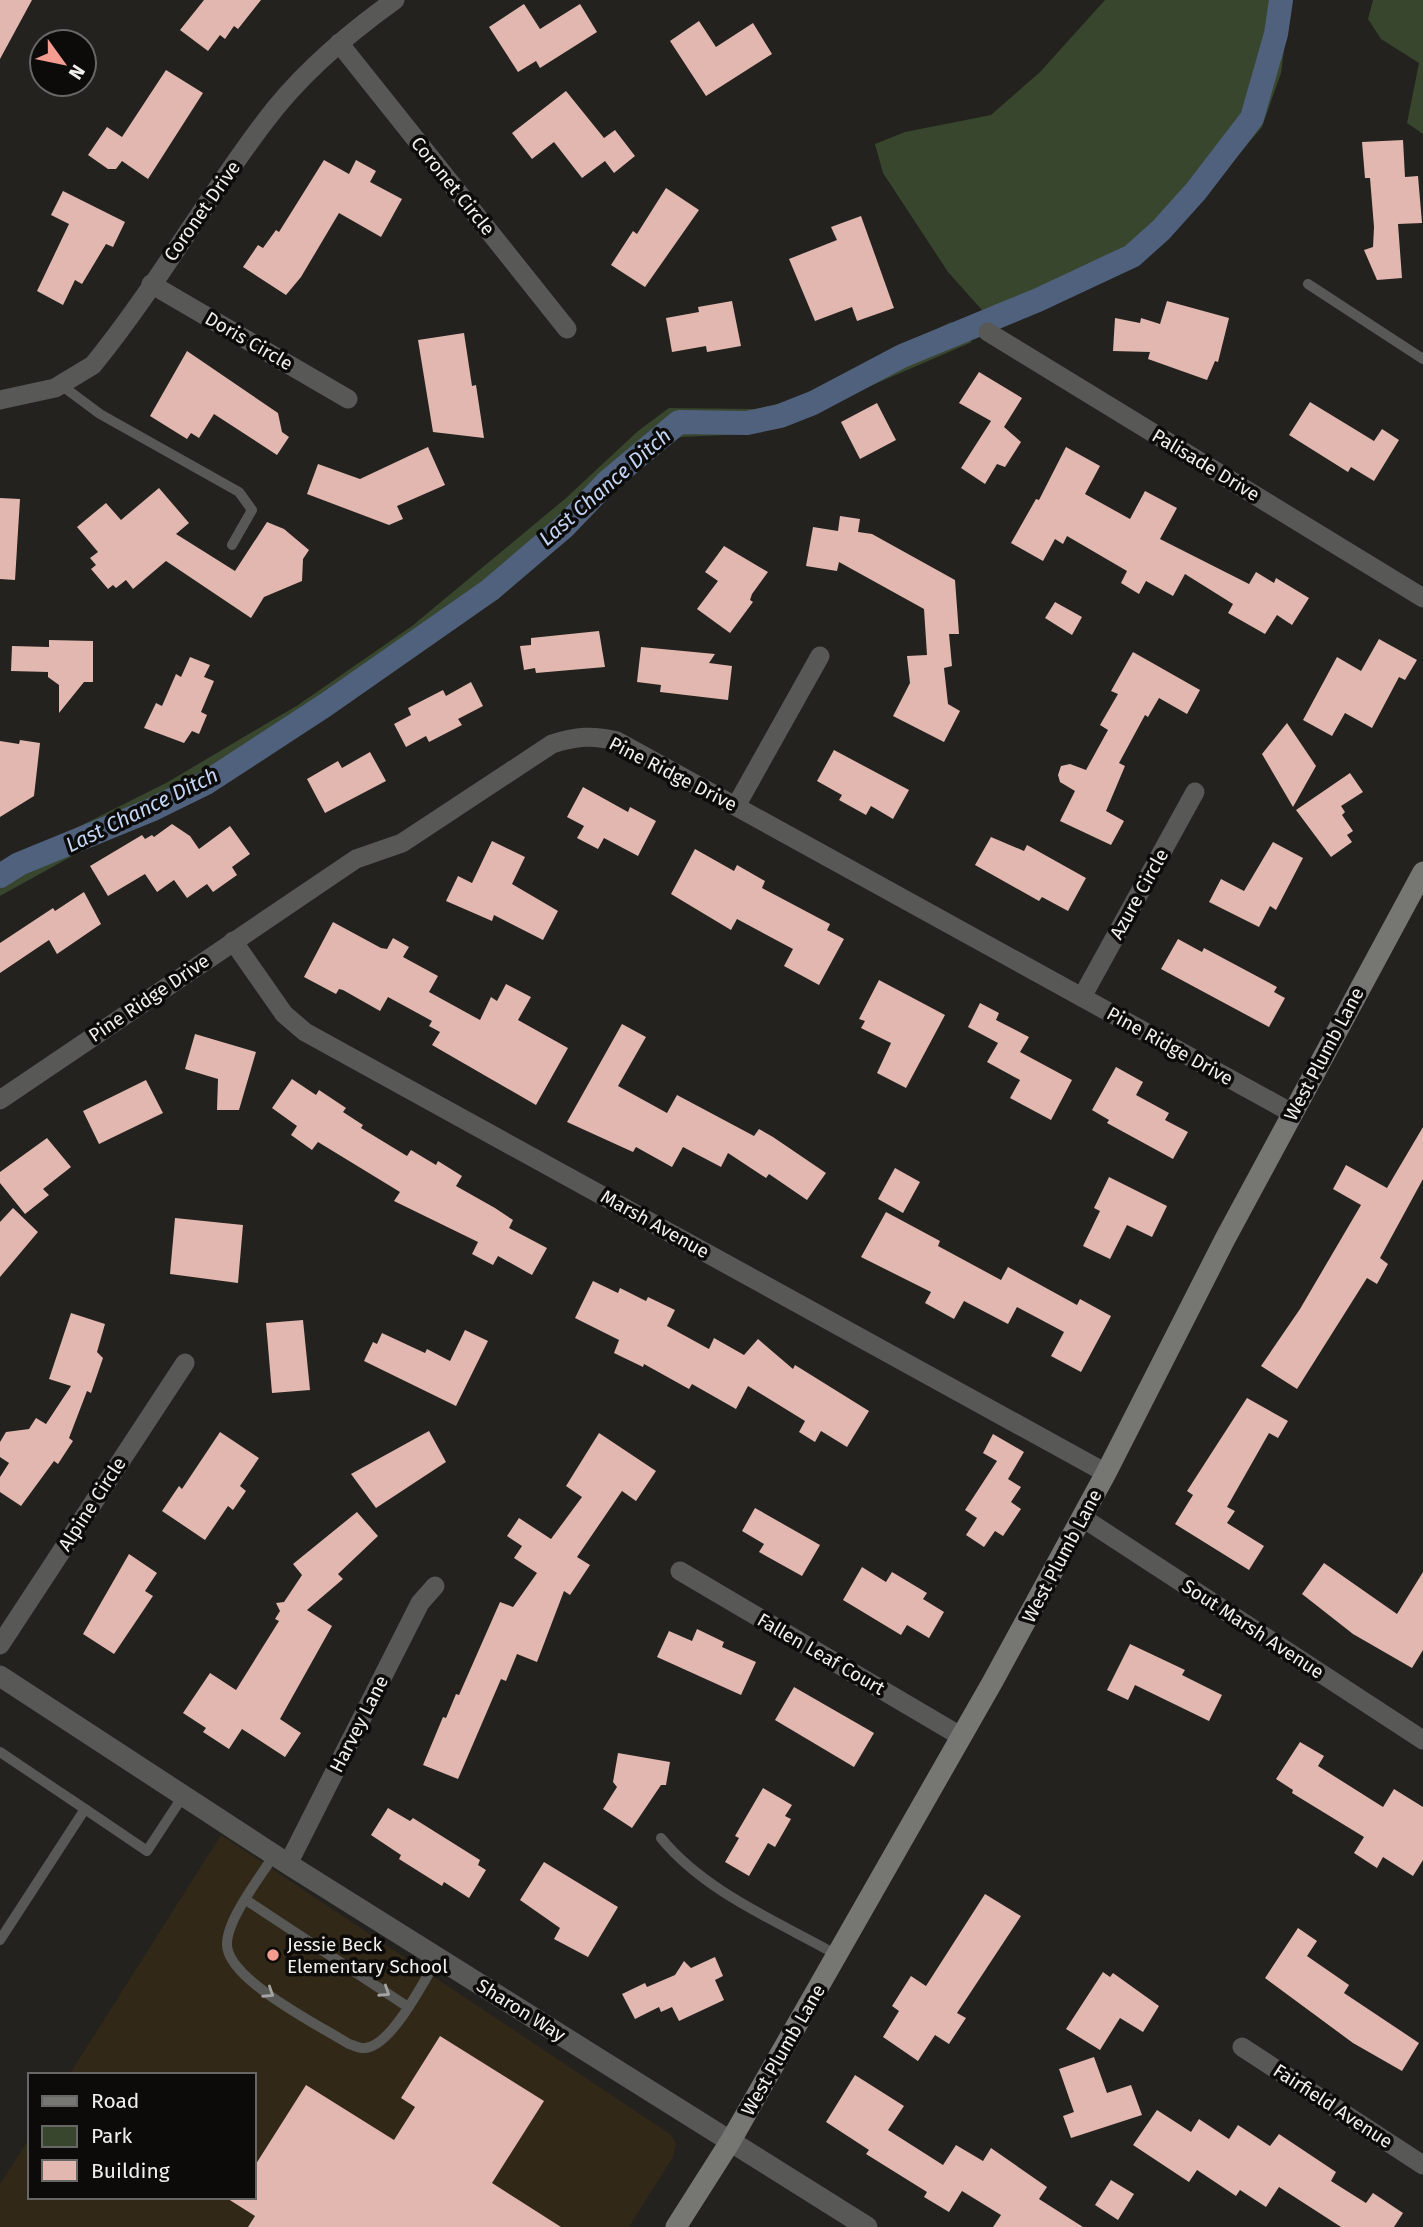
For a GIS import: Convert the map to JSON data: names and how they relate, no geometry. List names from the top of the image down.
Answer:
{
  "streets": {
    "main road": ["West Plumb Lane"],
    "street": [
      "Coronet Circle",
      "Coronet Drive",
      "Doris Circle",
      "Palisade Drive",
      "Pine Ridge Drive",
      "Azure Circle",
      "Marsh Avenue",
      "Alpine Circle",
      "Sout Marsh Avenue",
      "Fallen Leaf Court",
      "Harvey Lane",
      "Sharon Way",
      "Fairfield Avenue"
    ]
  },
  "crossings": [
    ["Coronet Circle", "Coronet Drive"],
    ["Coronet Drive", "Doris Circle"],
    ["Pine Ridge Drive", "Azure Circle"],
    ["Pine Ridge Drive", "West Plumb Lane"],
    ["Pine Ridge Drive", "Marsh Avenue"],
    ["West Plumb Lane", "Marsh Avenue"],
    ["West Plumb Lane", "Sout Marsh Avenue"],
    ["West Plumb Lane", "Fallen Leaf Court"],
    ["West Plumb Lane", "Sharon Way"],
    ["Harvey Lane", "Sharon Way"]
  ],
  "water": ["Last Chance Ditch"],
  "places": ["Jessie Beck Elementary School"],
  "legend": ["Road", "Park", "Building"],
  "north": "bottom right"
}
